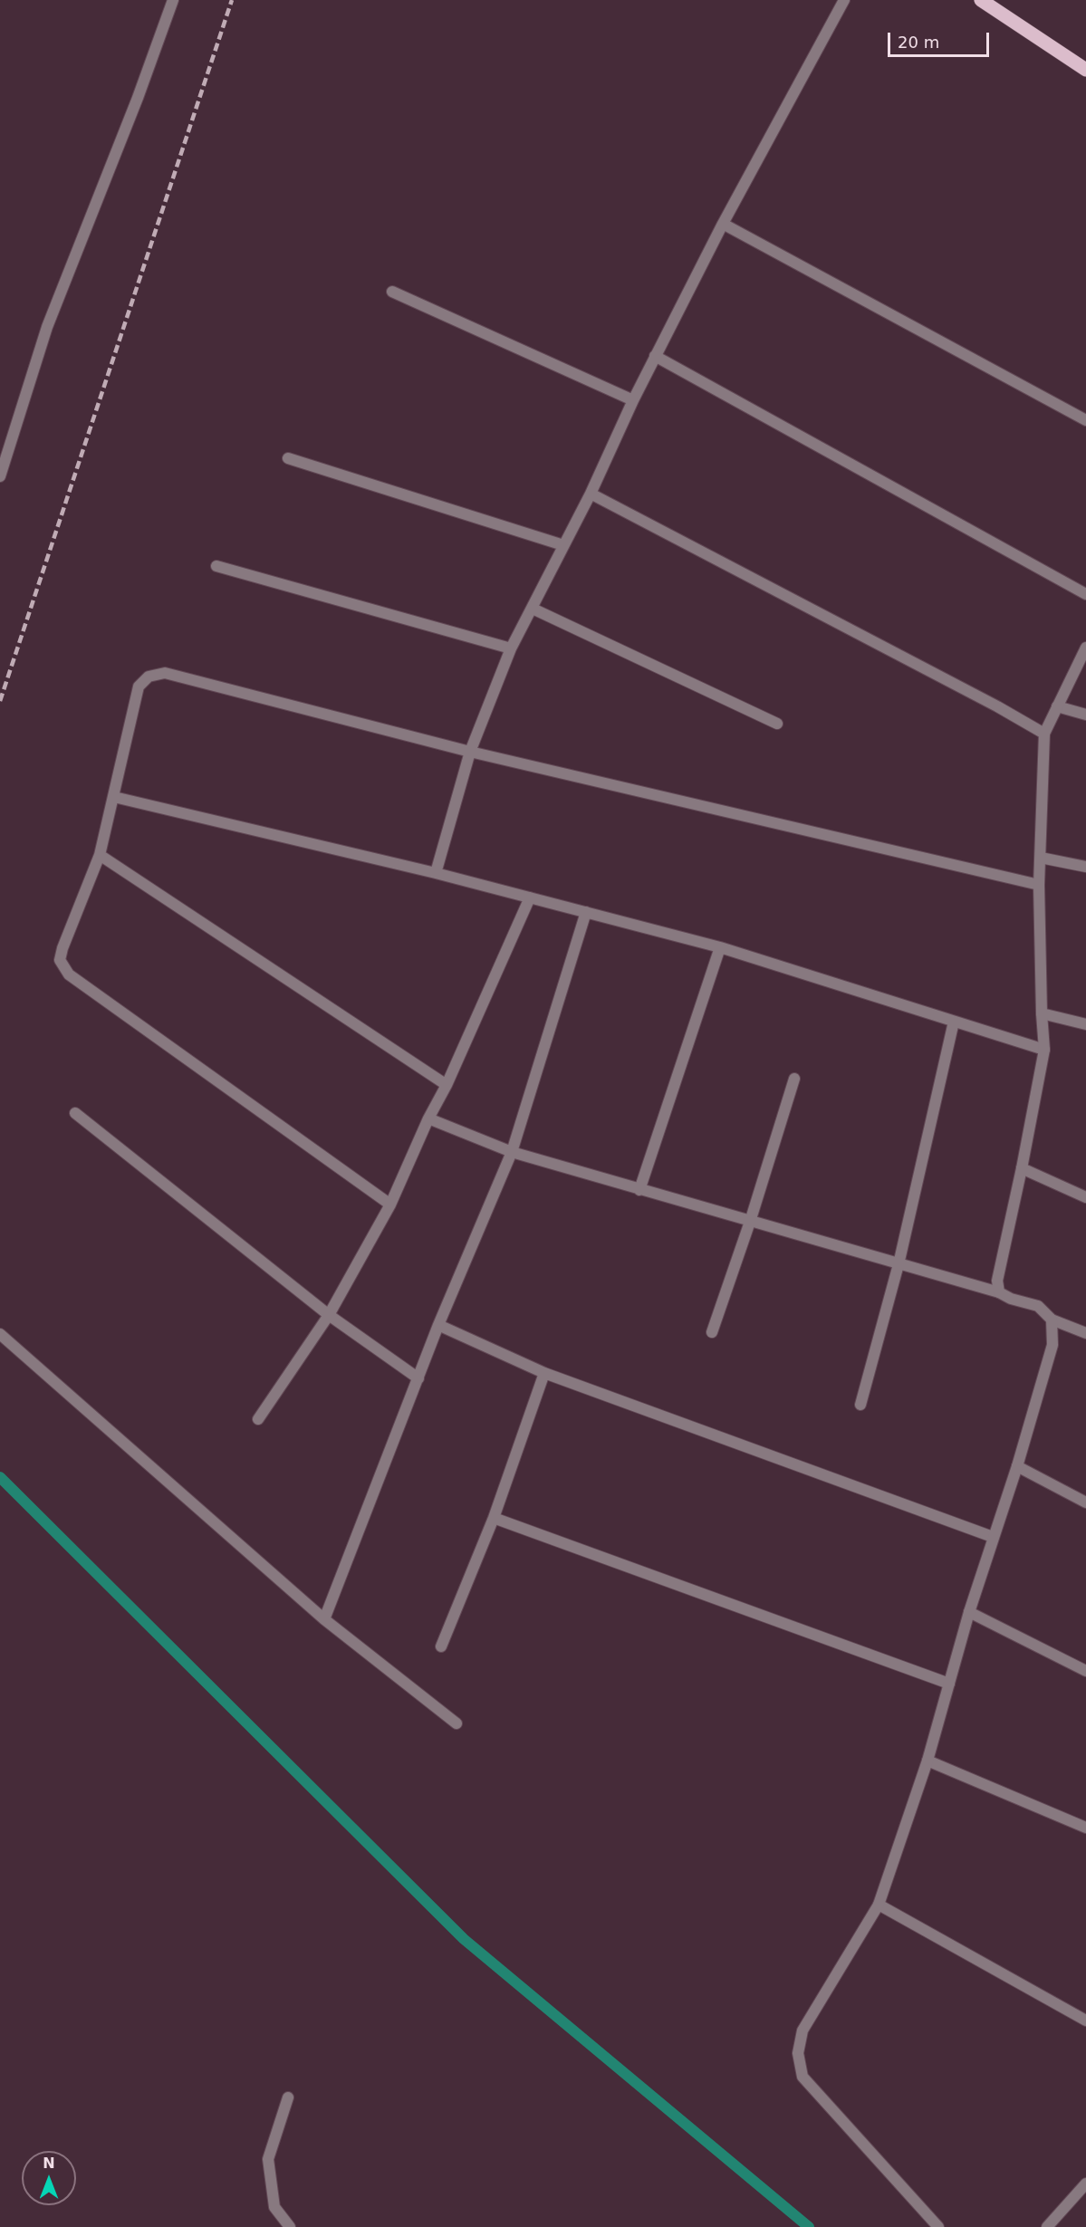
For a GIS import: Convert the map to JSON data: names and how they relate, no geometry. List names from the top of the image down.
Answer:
{
  "scale_bar": "20 m",
  "north": "top"
}
